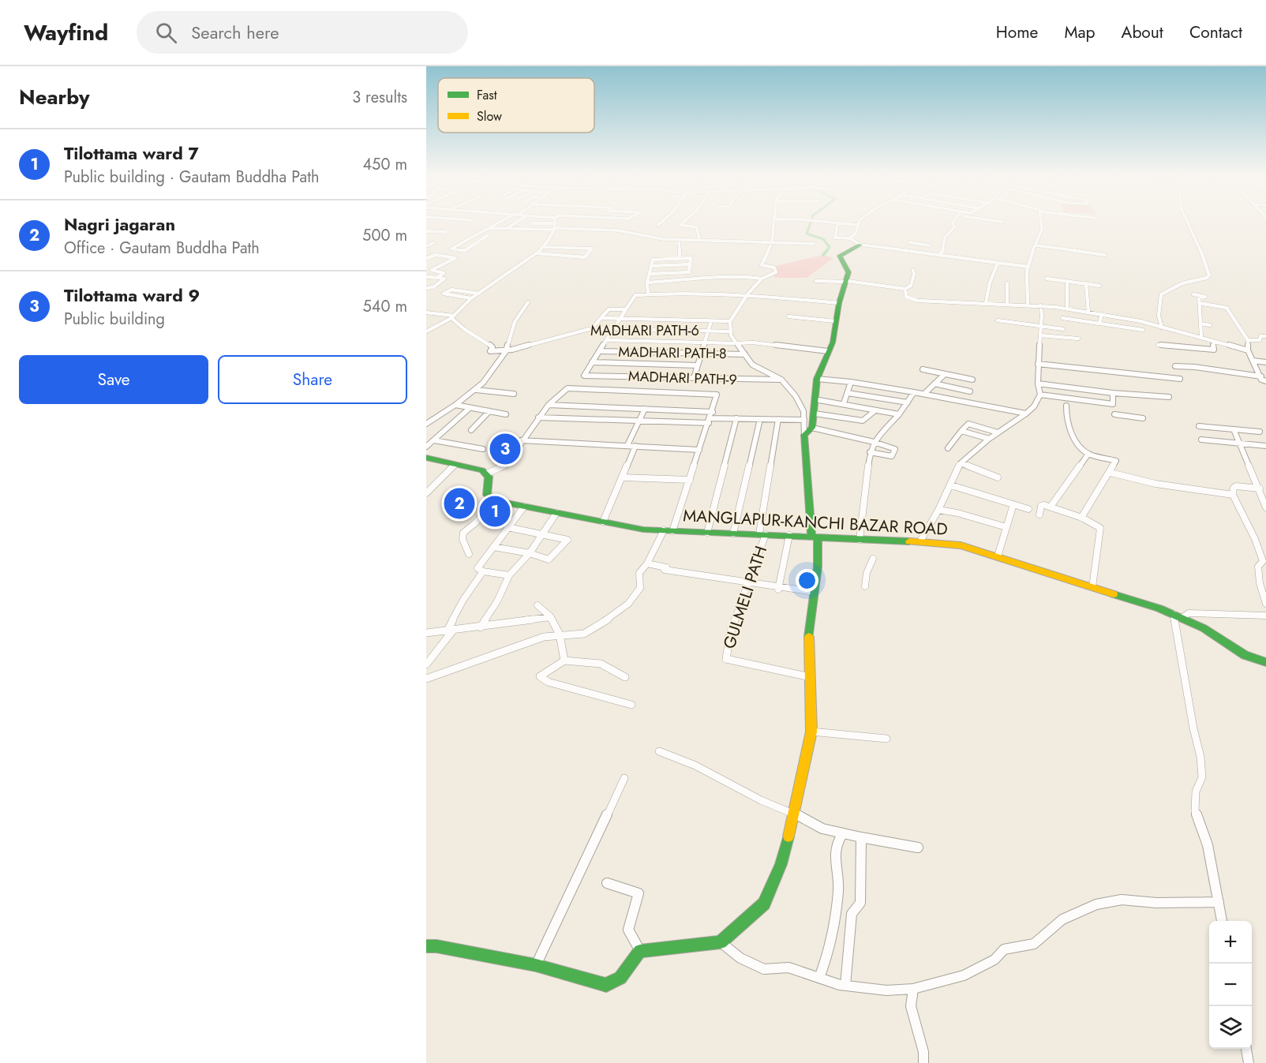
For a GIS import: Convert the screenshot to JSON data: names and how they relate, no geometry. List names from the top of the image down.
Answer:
{
  "streets": {
    "street": [
      "MADHARI PATH-6",
      "MADHARI PATH-8",
      "MADHARI PATH-9",
      "MANGLAPUR-KANCHI BAZAR ROAD",
      "GULMELI PATH"
    ]
  },
  "crossings": [
    ["MANGLAPUR-KANCHI BAZAR ROAD", "GULMELI PATH"]
  ],
  "legend": ["Fast", "Slow"],
  "page": {
    "header": "Wayfind",
    "search": "Search here",
    "nav": [
      "Home",
      "Map",
      "About",
      "Contact"
    ],
    "heading": ["Nearby", "3 results"],
    "list": [
      {
        "mark": "1",
        "name": "Tilottama ward 7",
        "note": "Public building · Gautam Buddha Path",
        "value": "450 m"
      },
      {
        "mark": "2",
        "name": "Nagri jagaran",
        "note": "Office · Gautam Buddha Path",
        "value": "500 m"
      },
      {
        "mark": "3",
        "name": "Tilottama ward 9",
        "note": "Public building",
        "value": "540 m"
      }
    ],
    "buttons": ["Save", "Share"],
    "pins": ["3", "2", "1"],
    "map_buttons": ["+", "−"]
  }
}
